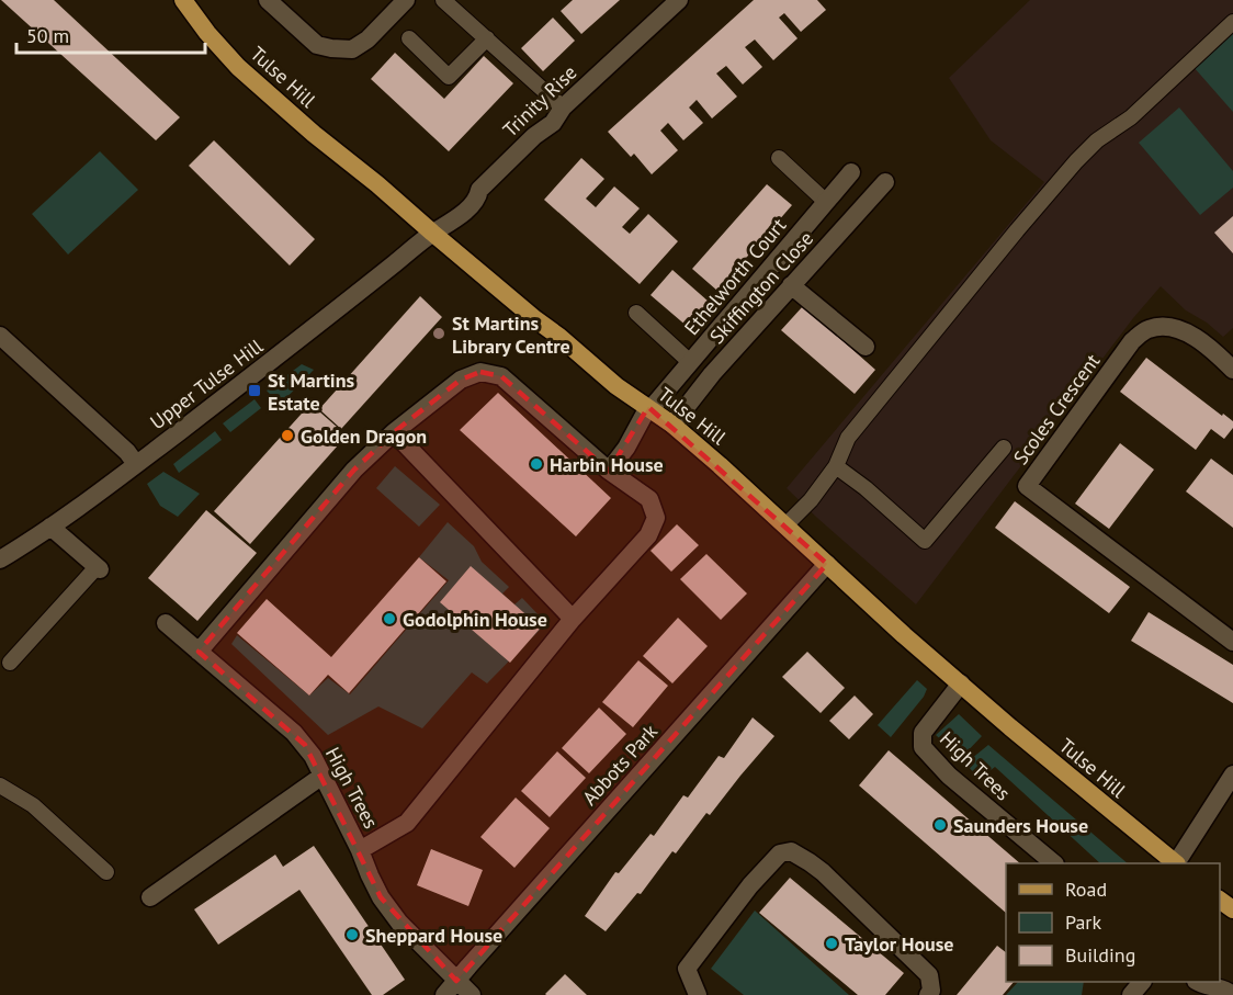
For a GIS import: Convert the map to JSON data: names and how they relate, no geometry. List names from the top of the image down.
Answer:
{
  "streets": {
    "main road": ["Tulse Hill"],
    "street": [
      "Trinity Rise",
      "Ethelworth Court",
      "Skiffington Close",
      "Upper Tulse Hill",
      "Scoles Crescent",
      "Abbots Park",
      "High Trees"
    ]
  },
  "crossings": [
    ["Tulse Hill", "Trinity Rise"],
    ["Tulse Hill", "Ethelworth Court"],
    ["Tulse Hill", "Skiffington Close"],
    ["Tulse Hill", "Upper Tulse Hill"],
    ["Tulse Hill", "Abbots Park"],
    ["Tulse Hill", "High Trees"],
    ["Trinity Rise", "Upper Tulse Hill"],
    ["Abbots Park", "High Trees"]
  ],
  "places": {
    "other": [
      "St Martins Library Centre",
      "Golden Dragon",
      "Harbin House",
      "Godolphin House",
      "Saunders House",
      "Sheppard House",
      "Taylor House"
    ],
    "transit": ["St Martins Estate"]
  },
  "legend": ["Road", "Park", "Building"],
  "scale_bar": "50 m"
}
